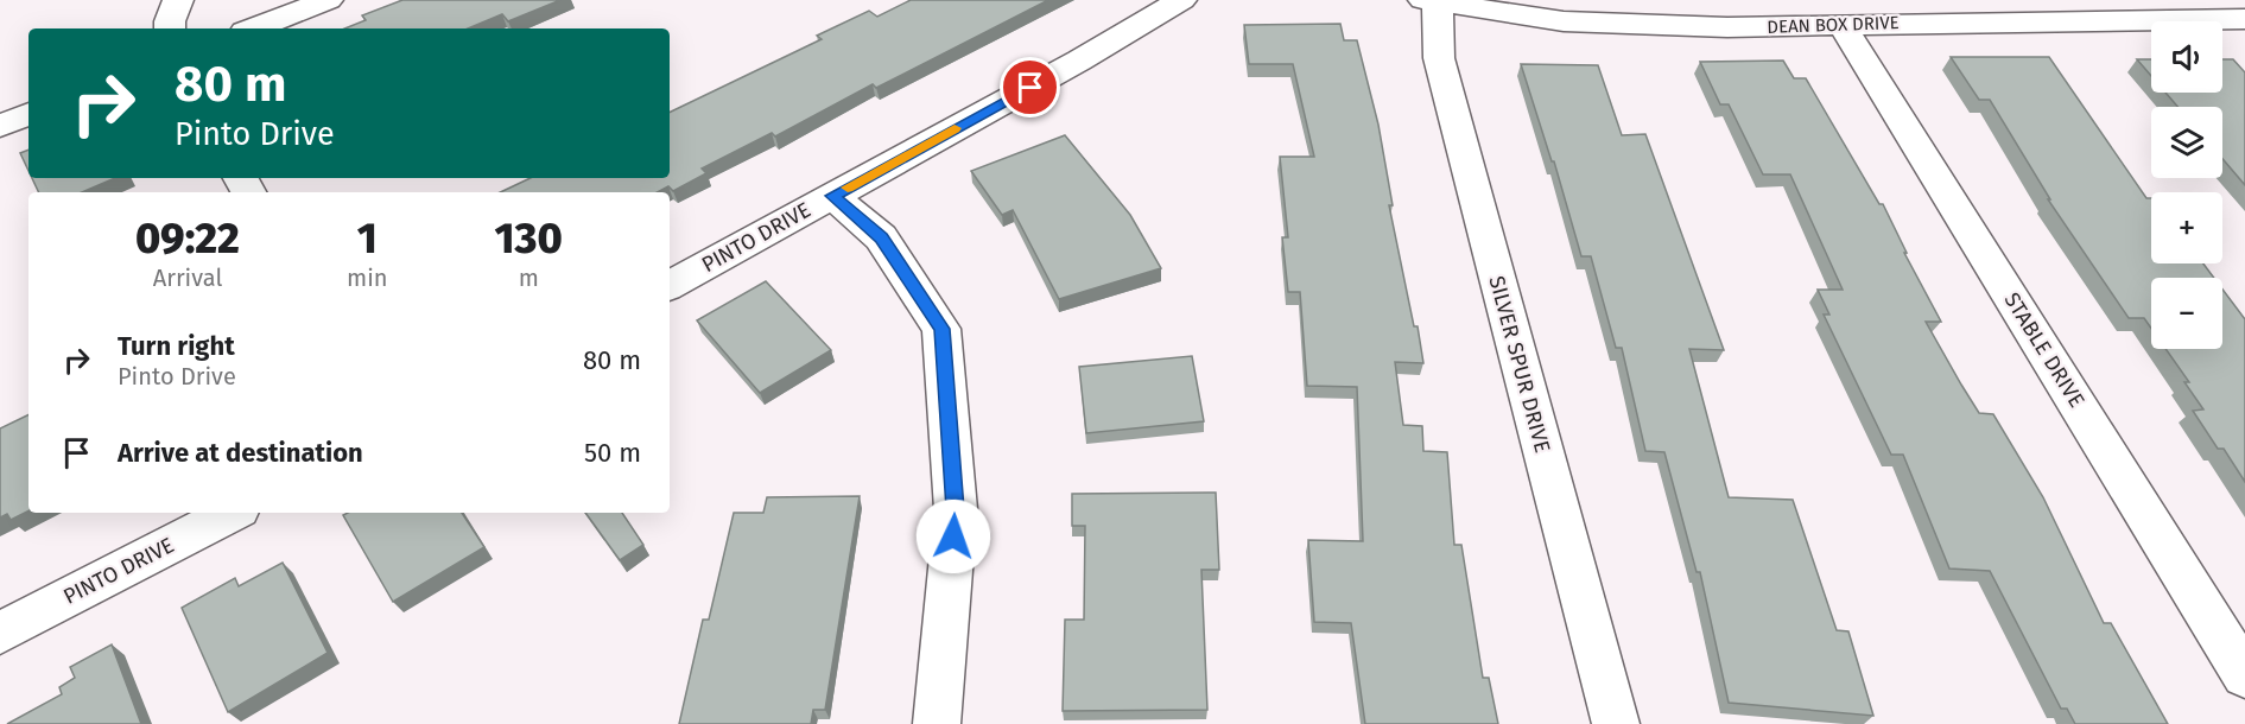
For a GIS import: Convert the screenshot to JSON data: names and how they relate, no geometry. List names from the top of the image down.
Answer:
{
  "streets": {
    "street": [
      "DEAN BOX DRIVE",
      "PINTO DRIVE",
      "STABLE DRIVE",
      "SILVER SPUR DRIVE"
    ]
  },
  "crossings": [
    ["DEAN BOX DRIVE", "STABLE DRIVE"],
    ["DEAN BOX DRIVE", "SILVER SPUR DRIVE"]
  ],
  "page": {
    "map_buttons": ["+", "−"],
    "turn": ["80 m", "Pinto Drive"],
    "eta": [
      "09:22",
      "Arrival",
      "1",
      "min",
      "130",
      "m"
    ],
    "list": [
      {
        "name": "Turn right",
        "note": "Pinto Drive",
        "value": "80 m"
      },
      {
        "name": "Arrive at destination",
        "value": "50 m"
      }
    ]
  }
}
